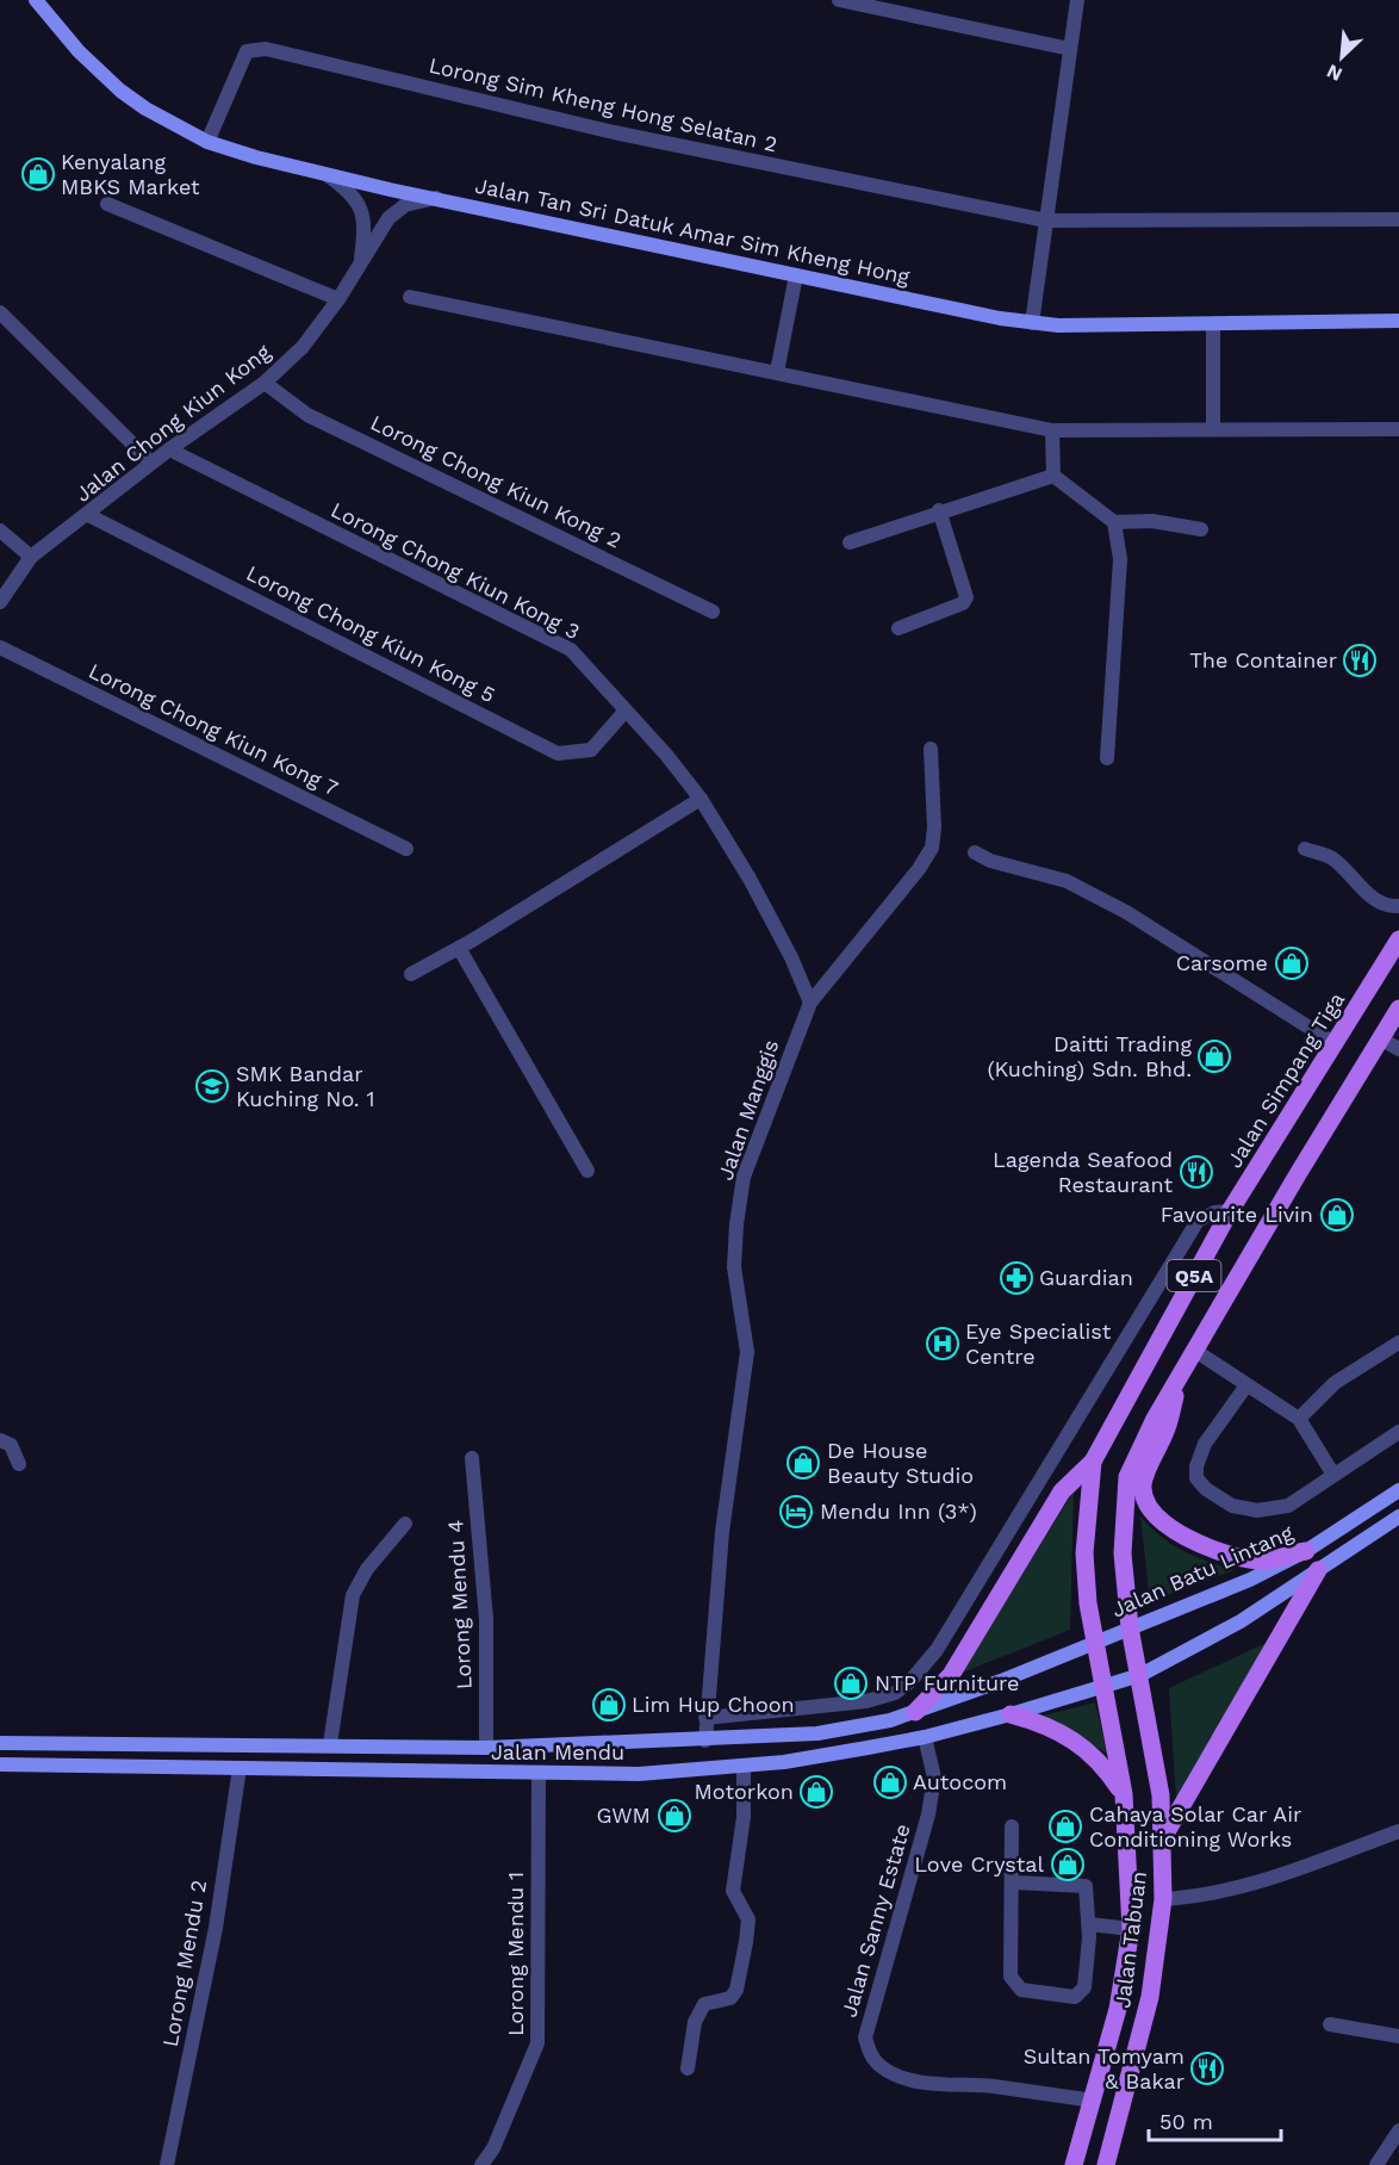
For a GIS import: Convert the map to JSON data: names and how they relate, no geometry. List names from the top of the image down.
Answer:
{
  "streets": {
    "main road": [
      "Jalan Tan Sri Datuk Amar Sim Kheng Hong",
      "Jalan Simpang Tiga",
      "Q5A",
      "Jalan Batu Lintang",
      "Jalan Mendu",
      "Jalan Tabuan"
    ],
    "street": [
      "Lorong Sim Kheng Hong Selatan 2",
      "Jalan Chong Kiun Kong",
      "Lorong Chong Kiun Kong 2",
      "Lorong Chong Kiun Kong 3",
      "Lorong Chong Kiun Kong 5",
      "Lorong Chong Kiun Kong 7",
      "Jalan Manggis",
      "Lorong Mendu 4",
      "Jalan Sanny Estate",
      "Lorong Mendu 1",
      "Lorong Mendu 2"
    ]
  },
  "crossings": [
    ["Lorong Sim Kheng Hong Selatan 2", "Jalan Tan Sri Datuk Amar Sim Kheng Hong"],
    ["Jalan Tan Sri Datuk Amar Sim Kheng Hong", "Jalan Chong Kiun Kong"],
    ["Jalan Chong Kiun Kong", "Lorong Chong Kiun Kong 2"],
    ["Jalan Chong Kiun Kong", "Lorong Chong Kiun Kong 3"],
    ["Jalan Chong Kiun Kong", "Lorong Chong Kiun Kong 5"],
    ["Lorong Chong Kiun Kong 3", "Lorong Chong Kiun Kong 5"],
    ["Lorong Chong Kiun Kong 3", "Jalan Manggis"],
    ["Jalan Simpang Tiga", "Jalan Batu Lintang"],
    ["Jalan Simpang Tiga", "Jalan Mendu"],
    ["Jalan Simpang Tiga", "Jalan Tabuan"],
    ["Jalan Manggis", "Jalan Mendu"],
    ["Jalan Batu Lintang", "Jalan Mendu"],
    ["Jalan Batu Lintang", "Jalan Tabuan"],
    ["Lorong Mendu 4", "Jalan Mendu"],
    ["Jalan Mendu", "Jalan Sanny Estate"],
    ["Jalan Mendu", "Jalan Tabuan"],
    ["Jalan Mendu", "Lorong Mendu 1"],
    ["Jalan Mendu", "Lorong Mendu 2"],
    ["Jalan Sanny Estate", "Jalan Tabuan"]
  ],
  "places": {
    "shop": [
      "Kenyalang MBKS Market",
      "Carsome",
      "Daitti Trading (Kuching) Sdn. Bhd.",
      "Favourite Livin",
      "De House Beauty Studio",
      "NTP Furniture",
      "Lim Hup Choon",
      "Autocom",
      "Motorkon",
      "GWM",
      "Cahaya Solar Car Air Conditioning Works",
      "Love Crystal"
    ],
    "restaurant": ["The Container", "Lagenda Seafood Restaurant", "Sultan Tomyam & Bakar"],
    "school or university": ["SMK Bandar Kuching No. 1"],
    "pharmacy": ["Guardian"],
    "hospital": ["Eye Specialist Centre"],
    "hotel": ["Mendu Inn (3*)"]
  },
  "scale_bar": "50 m",
  "north": "bottom left"
}
